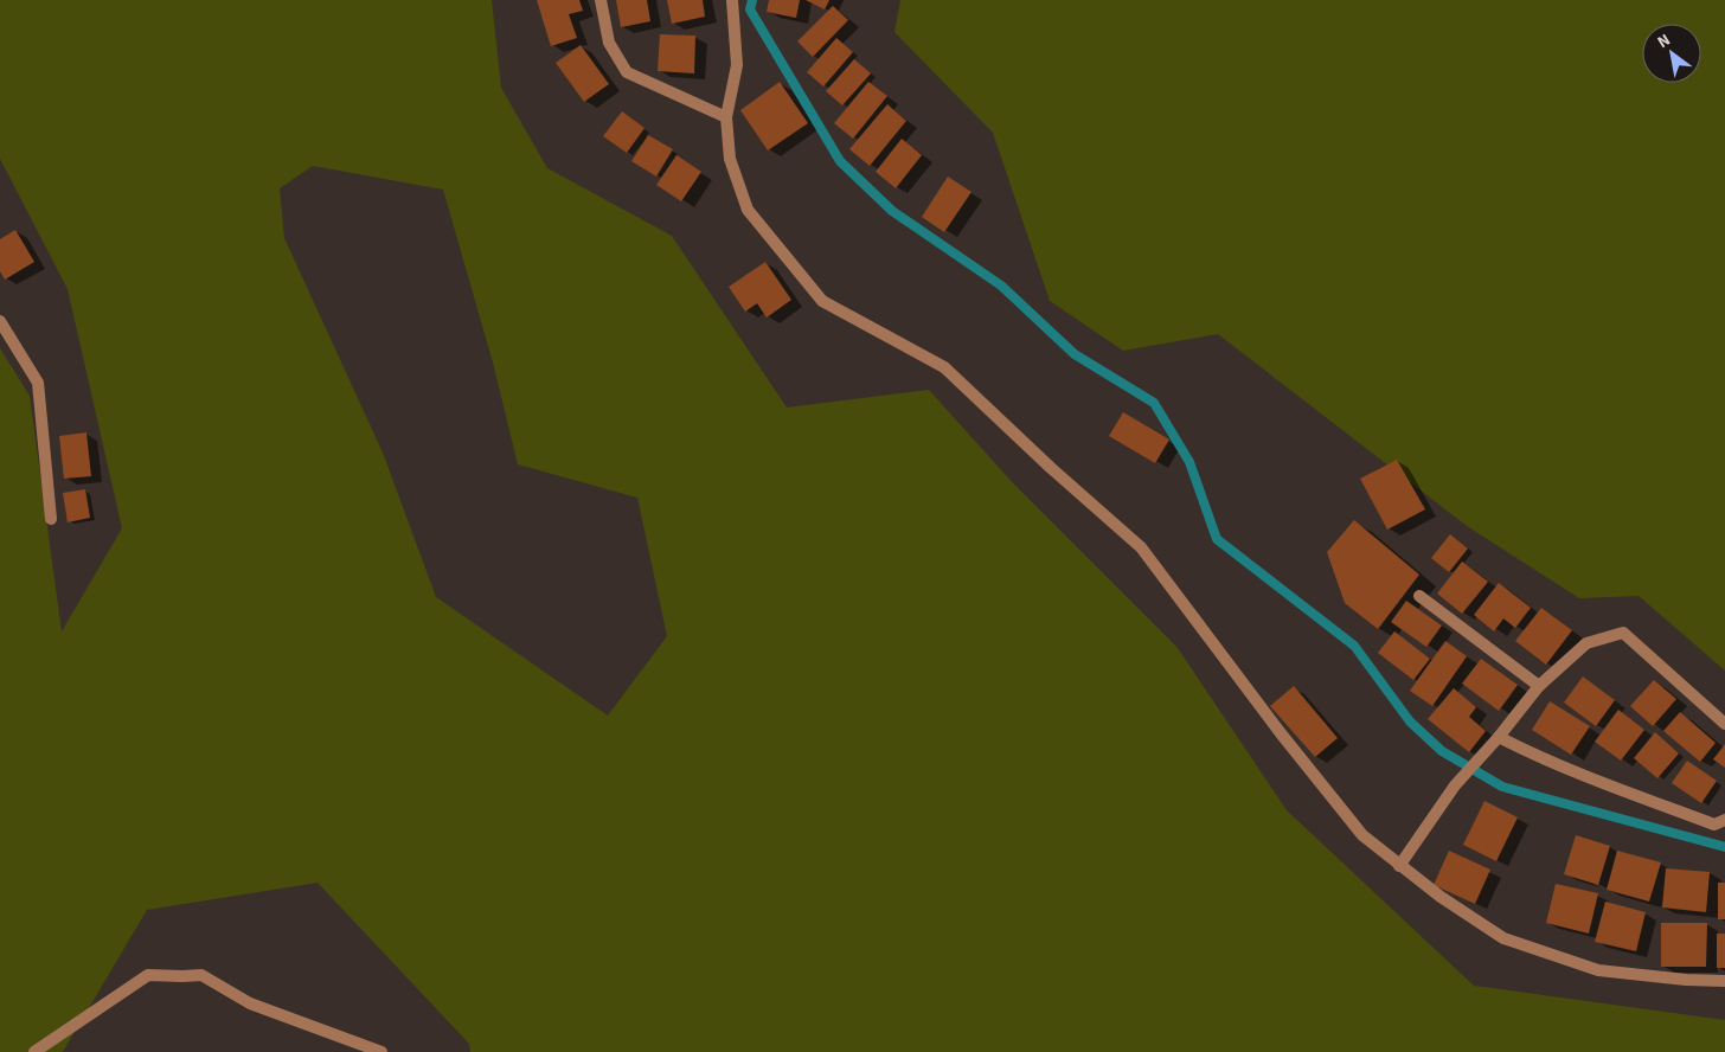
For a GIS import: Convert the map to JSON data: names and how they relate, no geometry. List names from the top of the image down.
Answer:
{
  "north": "top left"
}
